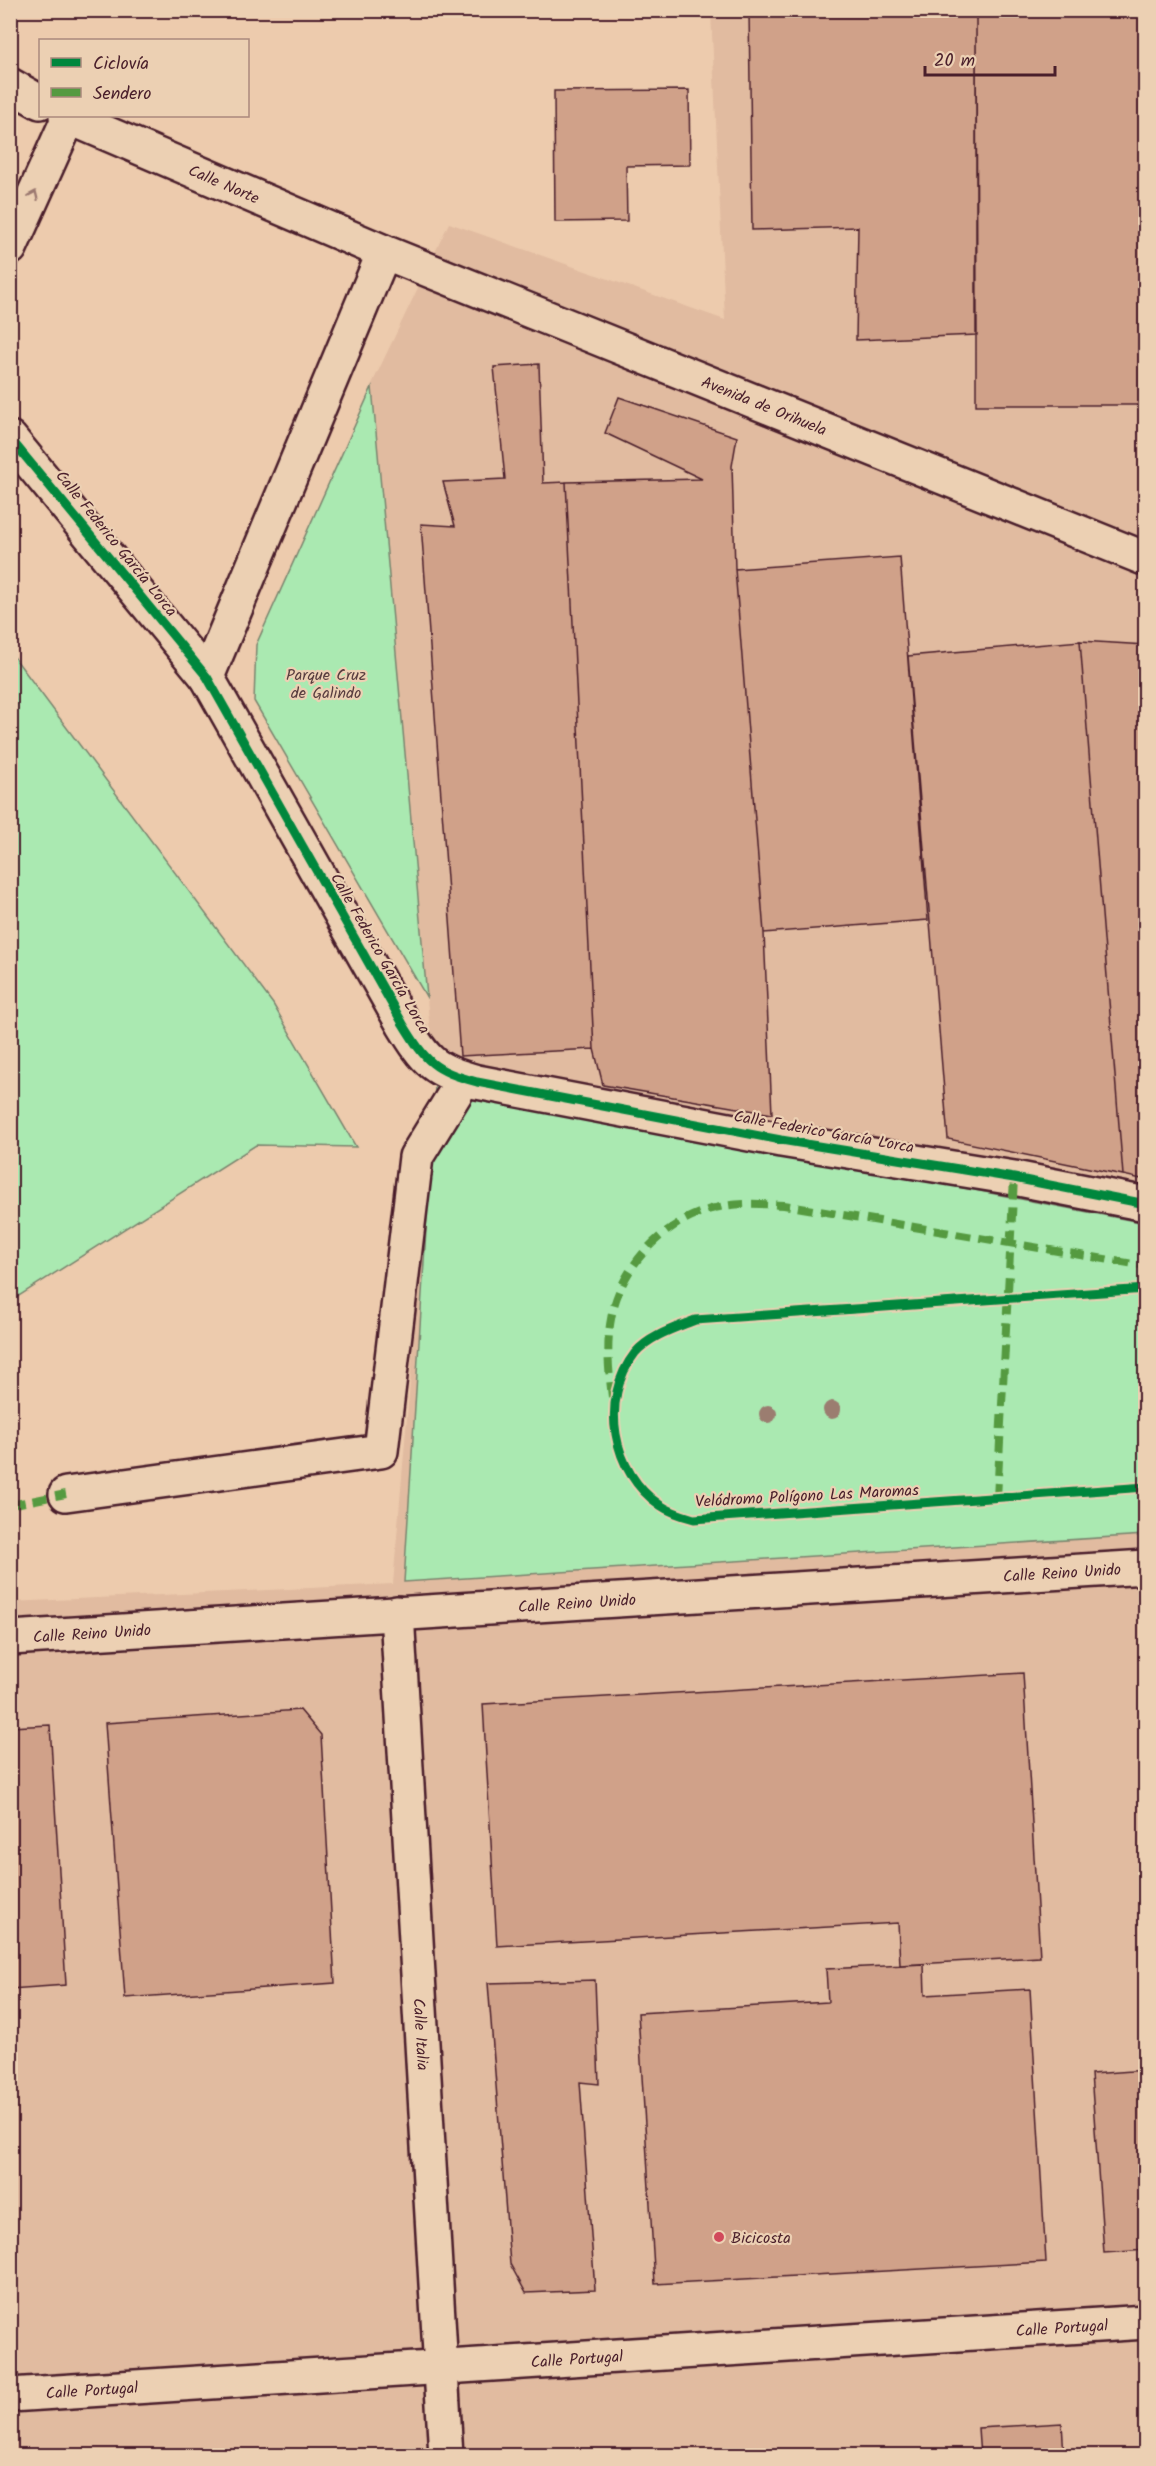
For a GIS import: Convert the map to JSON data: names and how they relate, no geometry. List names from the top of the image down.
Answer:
{
  "streets": {
    "street": [
      "Calle Norte",
      "Avenida de Orihuela",
      "Calle Federico García Lorca",
      "Calle Reino Unido",
      "Calle Italia",
      "Calle Portugal"
    ],
    "cycle path": ["Velódromo Polígono Las Maromas"]
  },
  "crossings": [
    ["Calle Norte", "Avenida de Orihuela"],
    ["Calle Reino Unido", "Calle Italia"],
    ["Calle Italia", "Calle Portugal"]
  ],
  "parks": ["Parque Cruz de Galindo"],
  "places": ["Bicicosta"],
  "legend": ["Ciclovía", "Sendero"],
  "scale_bar": "20 m"
}
